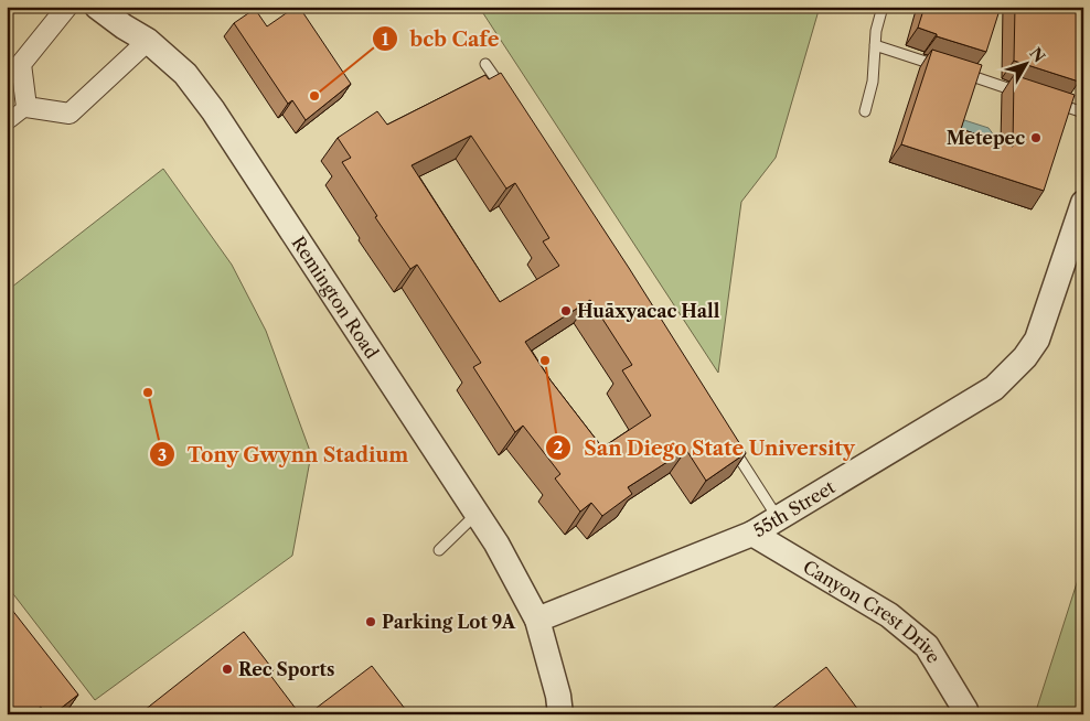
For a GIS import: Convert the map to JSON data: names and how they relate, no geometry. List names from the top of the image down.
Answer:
{
  "streets": {
    "street": ["Remington Road", "55th Street", "Canyon Crest Drive"]
  },
  "crossings": [
    ["Remington Road", "55th Street"],
    ["55th Street", "Canyon Crest Drive"]
  ],
  "places": [
    "bcb Cafe",
    "Metepec",
    "Huāxyacac Hall",
    "San Diego State University",
    "Tony Gwynn Stadium",
    "Parking Lot 9A",
    "Rec Sports"
  ],
  "north": "top right"
}
